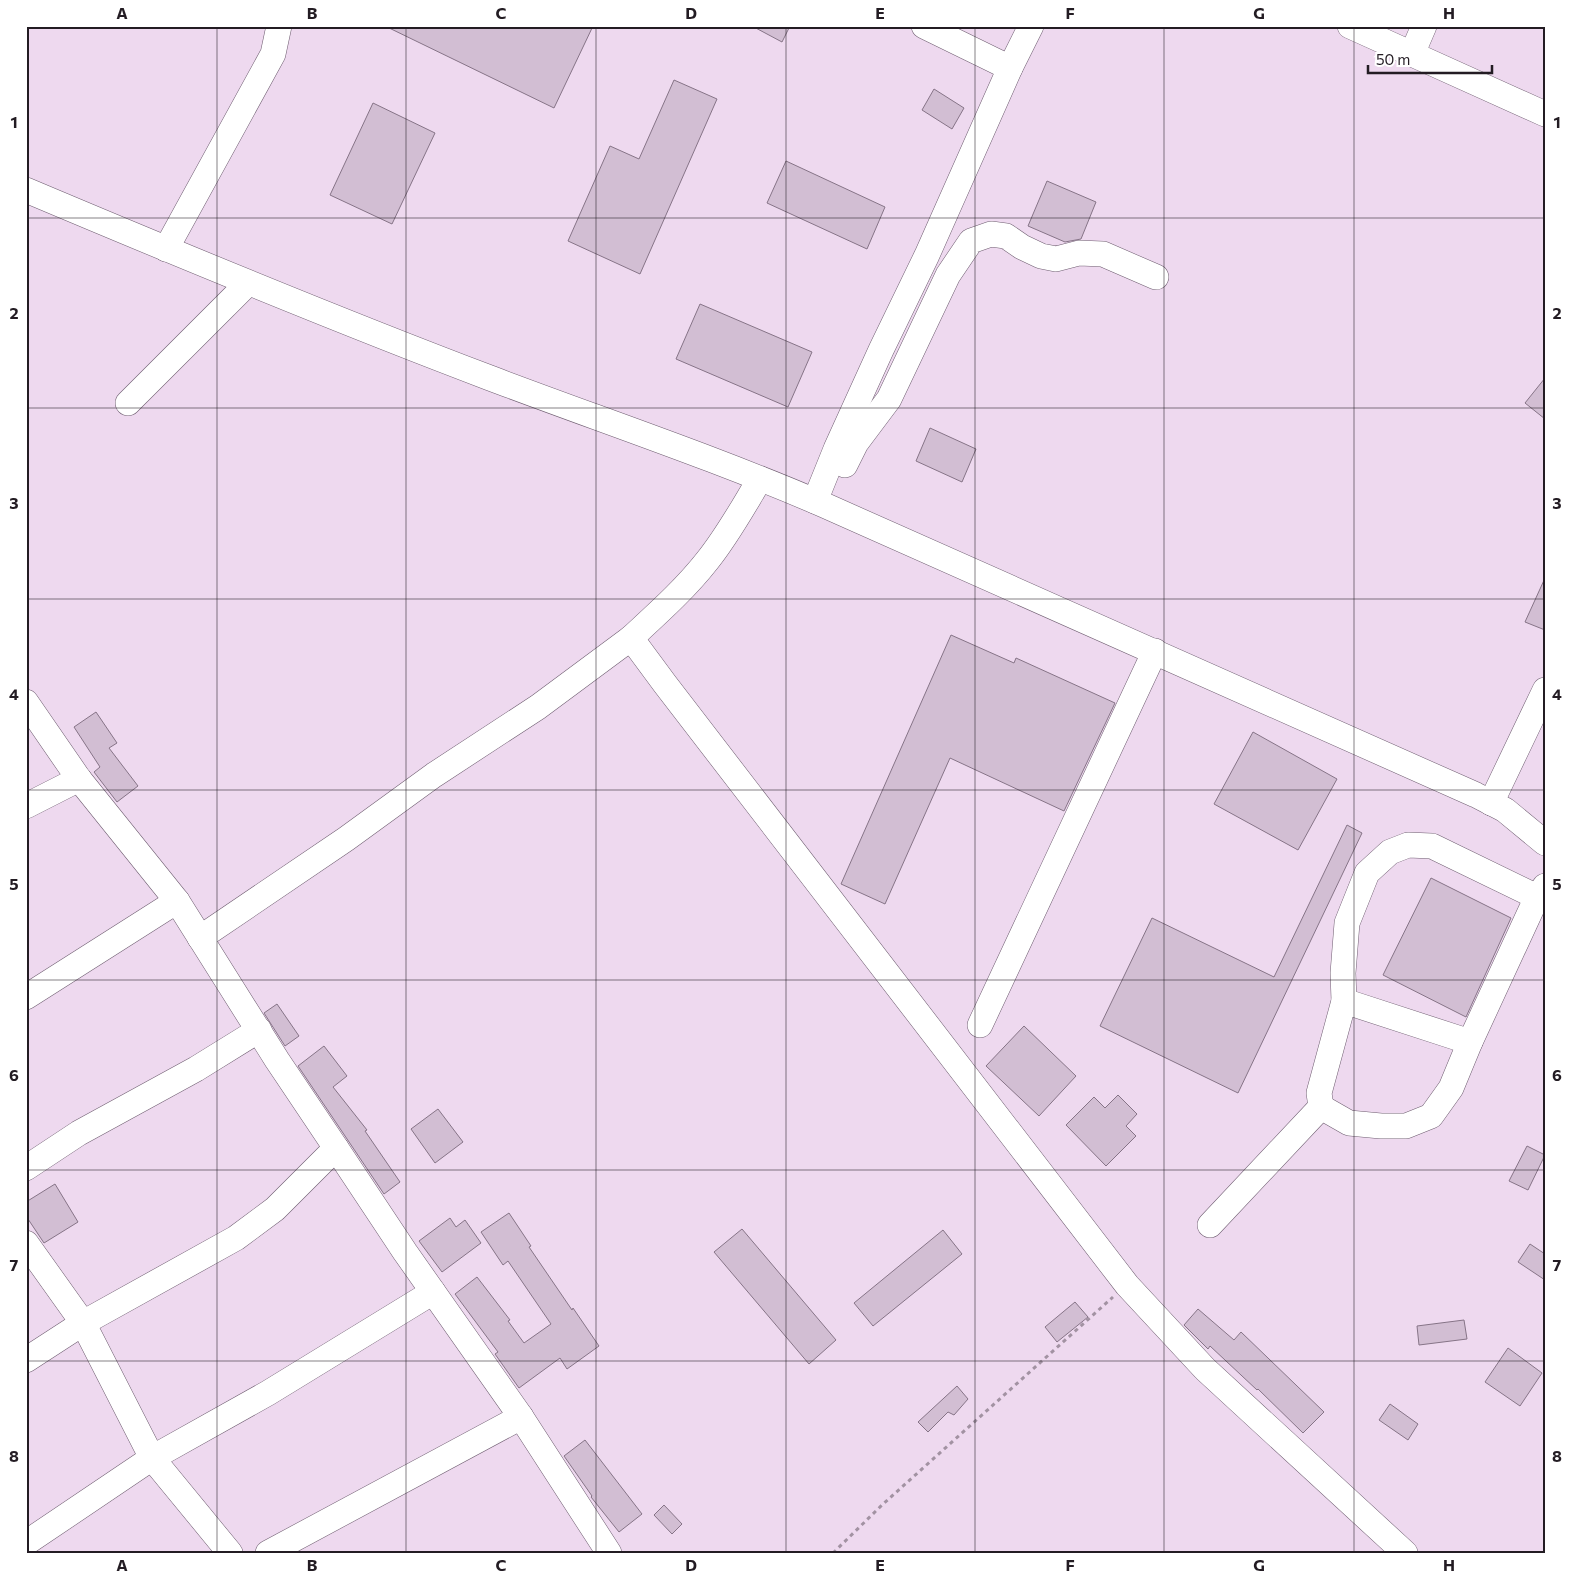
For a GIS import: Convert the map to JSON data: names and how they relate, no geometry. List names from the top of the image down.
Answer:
{
  "scale_bar": "50 m",
  "grid": {
    "columns": [
      "A",
      "B",
      "C",
      "D",
      "E",
      "F",
      "G",
      "H"
    ],
    "rows": [
      "1",
      "2",
      "3",
      "4",
      "5",
      "6",
      "7",
      "8"
    ]
  }
}
